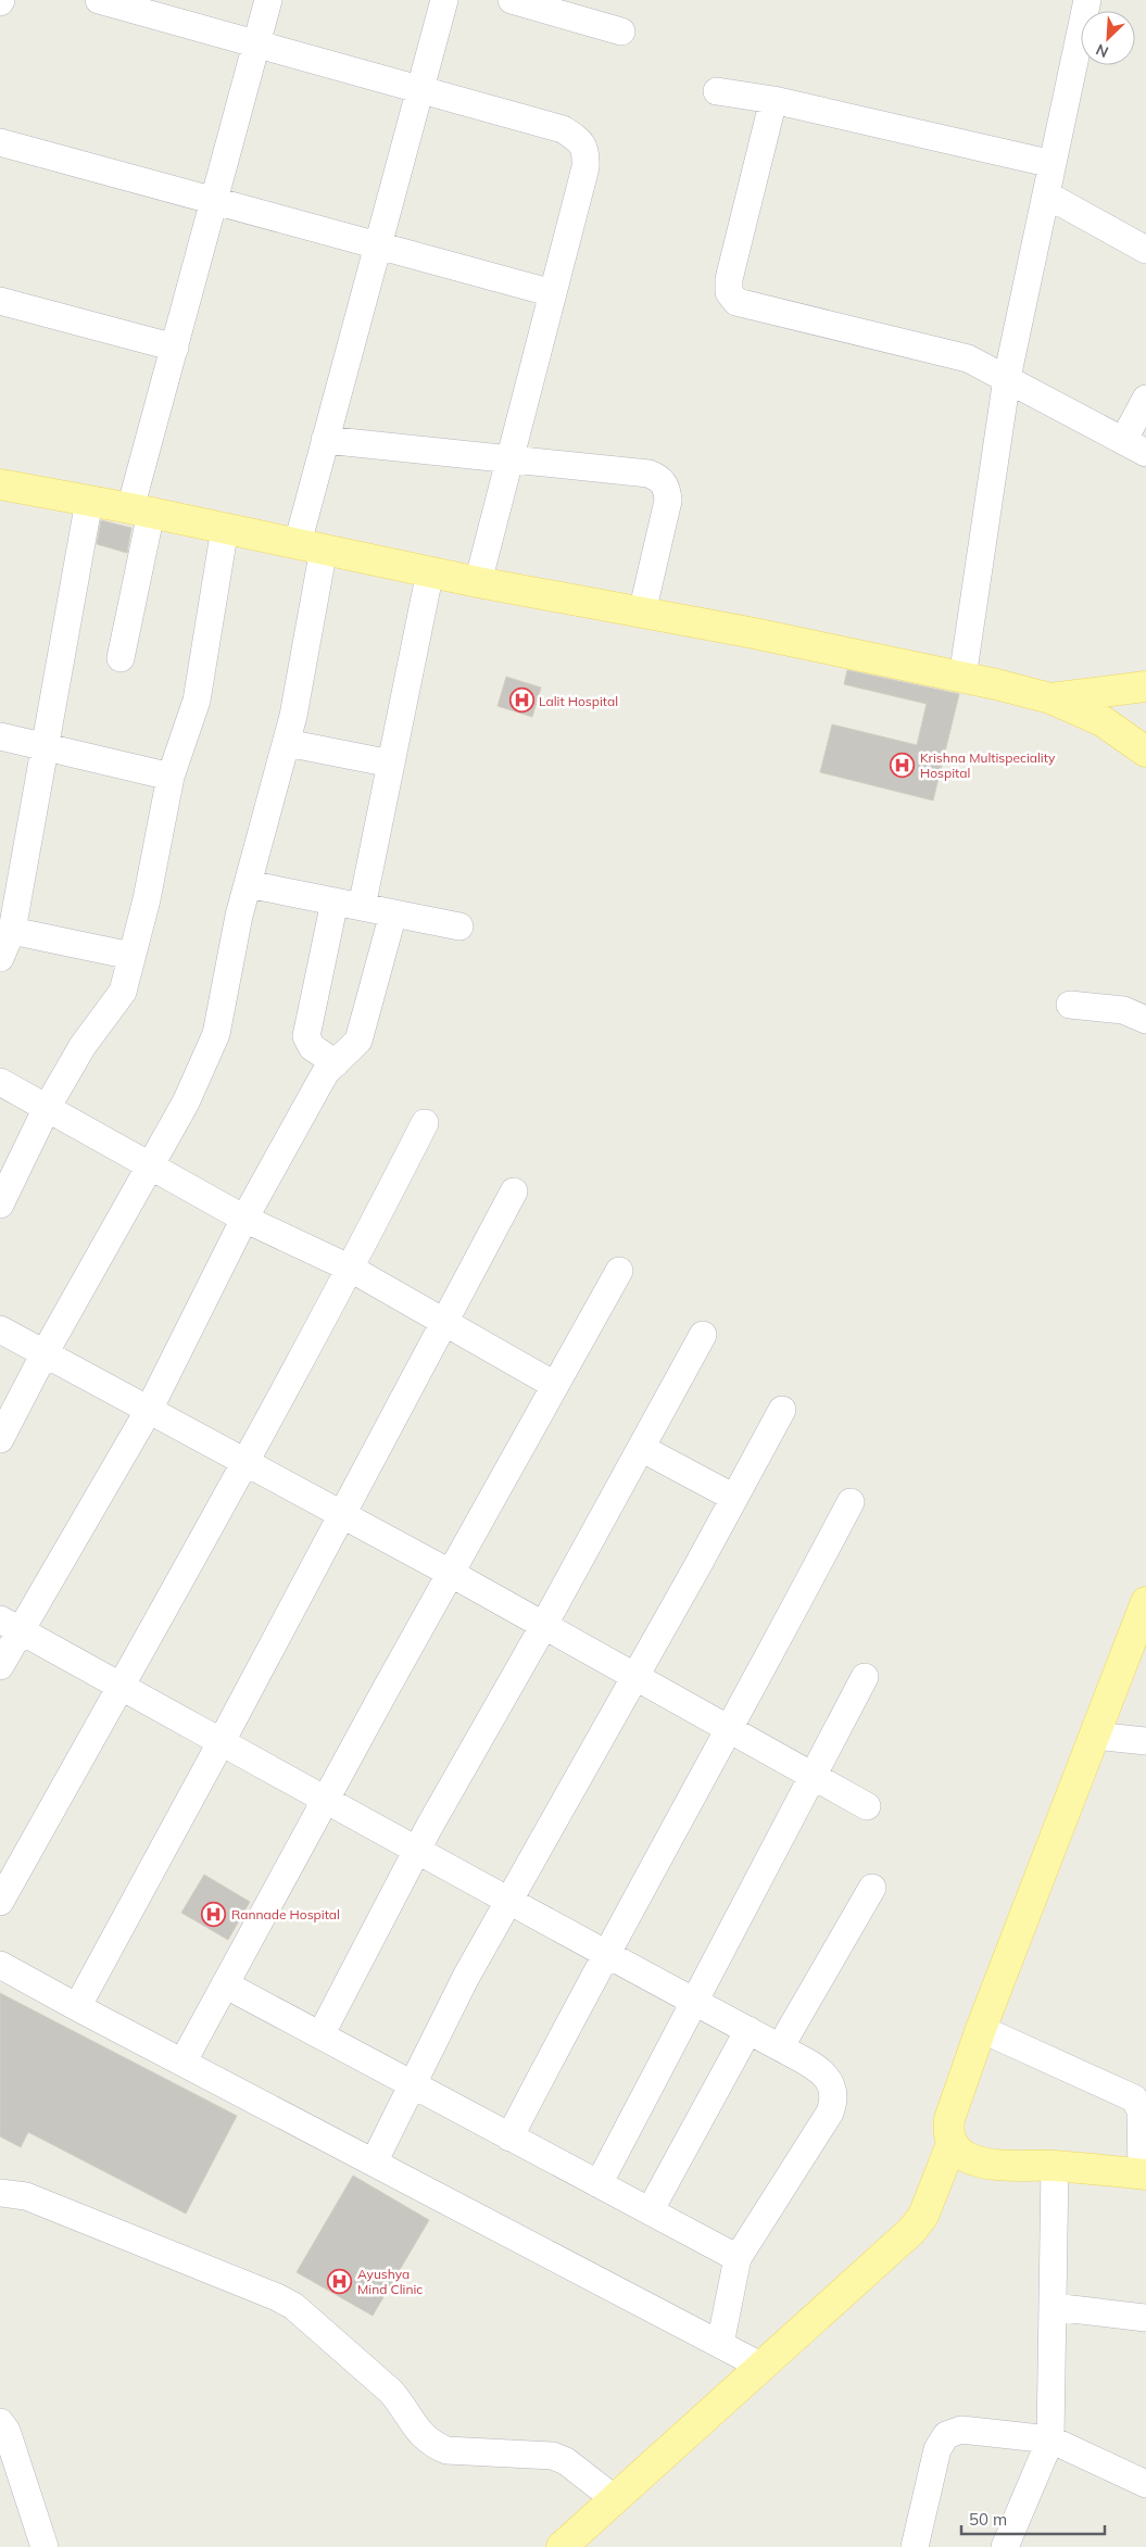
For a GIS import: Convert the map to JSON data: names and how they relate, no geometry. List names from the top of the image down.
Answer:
{
  "places": {
    "hospital": [
      "Lalit Hospital",
      "Krishna Multispeciality Hospital",
      "Rannade Hospital",
      "Ayushya Mind Clinic"
    ]
  },
  "scale_bar": "50 m",
  "north": "bottom left"
}
